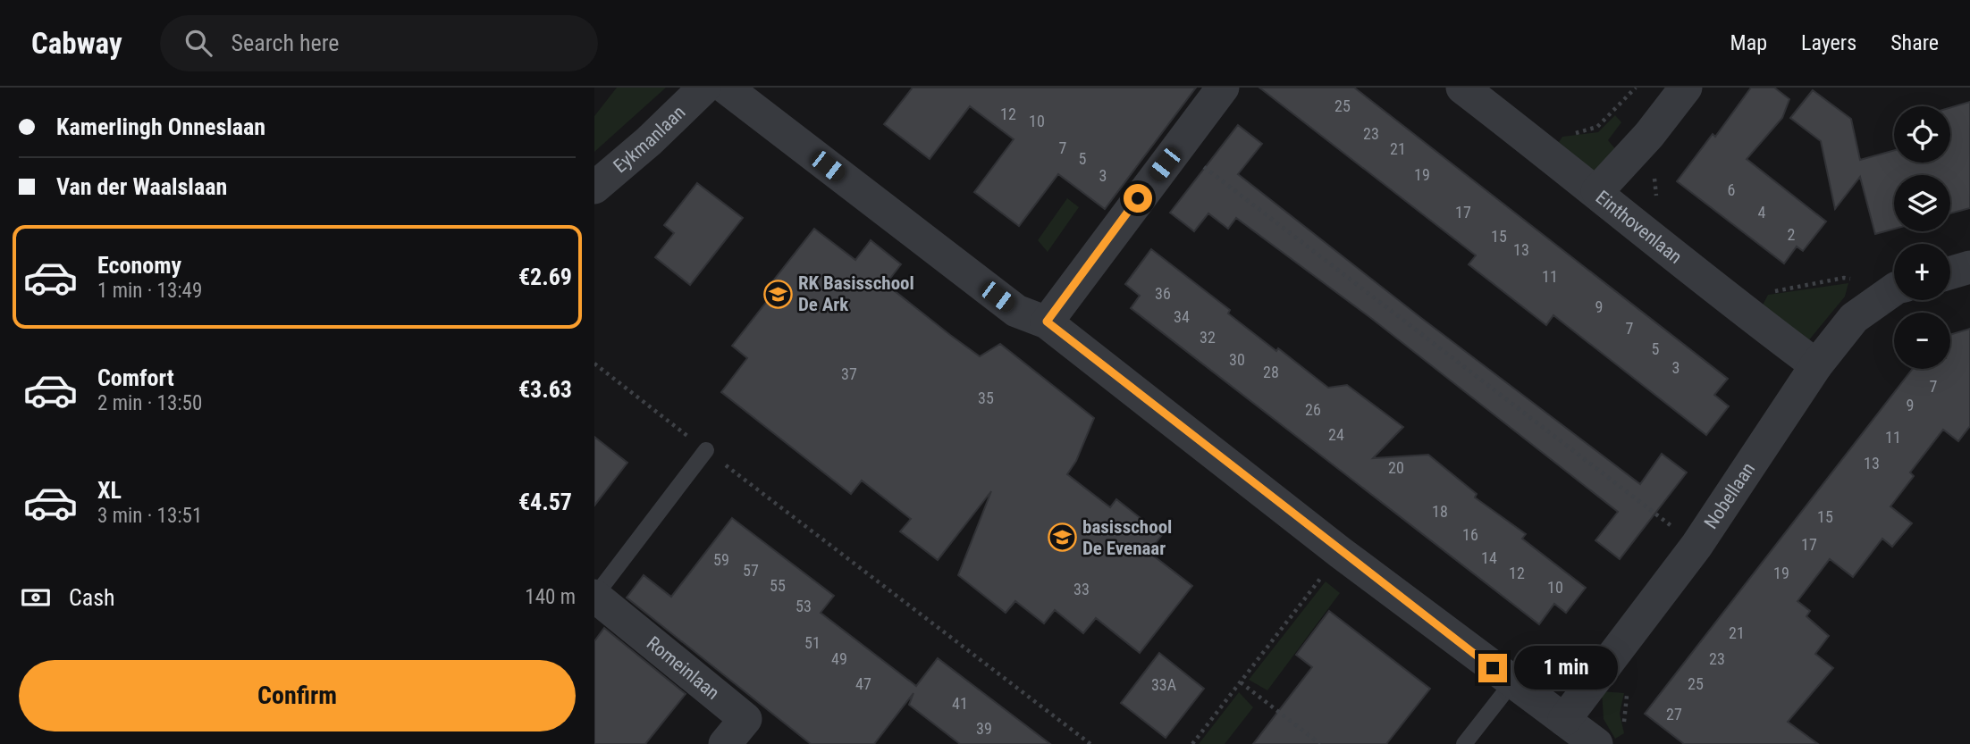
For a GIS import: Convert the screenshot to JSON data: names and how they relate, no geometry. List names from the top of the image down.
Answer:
{
  "streets": {
    "street": [
      "Eykmanlaan",
      "Einthovenlaan",
      "Nobellaan",
      "Romeinlaan"
    ]
  },
  "crossings": [
    ["Einthovenlaan", "Nobellaan"]
  ],
  "places": {
    "school or university": ["RK Basisschool De Ark", "basisschool De Evenaar"]
  },
  "house_numbers": [
    "25",
    "12",
    "10",
    "23",
    "7",
    "21",
    "5",
    "19",
    "3",
    "6",
    "17",
    "4",
    "2",
    "15",
    "13",
    "11",
    "36",
    "9",
    "34",
    "7",
    "32",
    "5",
    "30",
    "3",
    "28",
    "37",
    "7",
    "35",
    "9",
    "26",
    "24",
    "11",
    "13",
    "20",
    "18",
    "15",
    "16",
    "17",
    "14",
    "59",
    "57",
    "12",
    "19",
    "55",
    "10",
    "33",
    "53",
    "21",
    "51",
    "49",
    "23",
    "47",
    "25",
    "33A",
    "41",
    "27",
    "39"
  ],
  "page": {
    "header": "Cabway",
    "search": "Search here",
    "nav": ["Map", "Layers", "Share"],
    "banner": ["Kamerlingh Onneslaan", "Van der Waalslaan"],
    "map_buttons": ["+", "−"],
    "list": [
      {
        "name": "Economy",
        "note": "1 min · 13:49",
        "value": "€2.69"
      },
      {
        "name": "Comfort",
        "note": "2 min · 13:50",
        "value": "€3.63"
      },
      {
        "name": "XL",
        "note": "3 min · 13:51",
        "value": "€4.57"
      }
    ],
    "pay": ["Cash", "140 m"],
    "bubble": "1 min",
    "buttons": "Confirm"
  }
}
